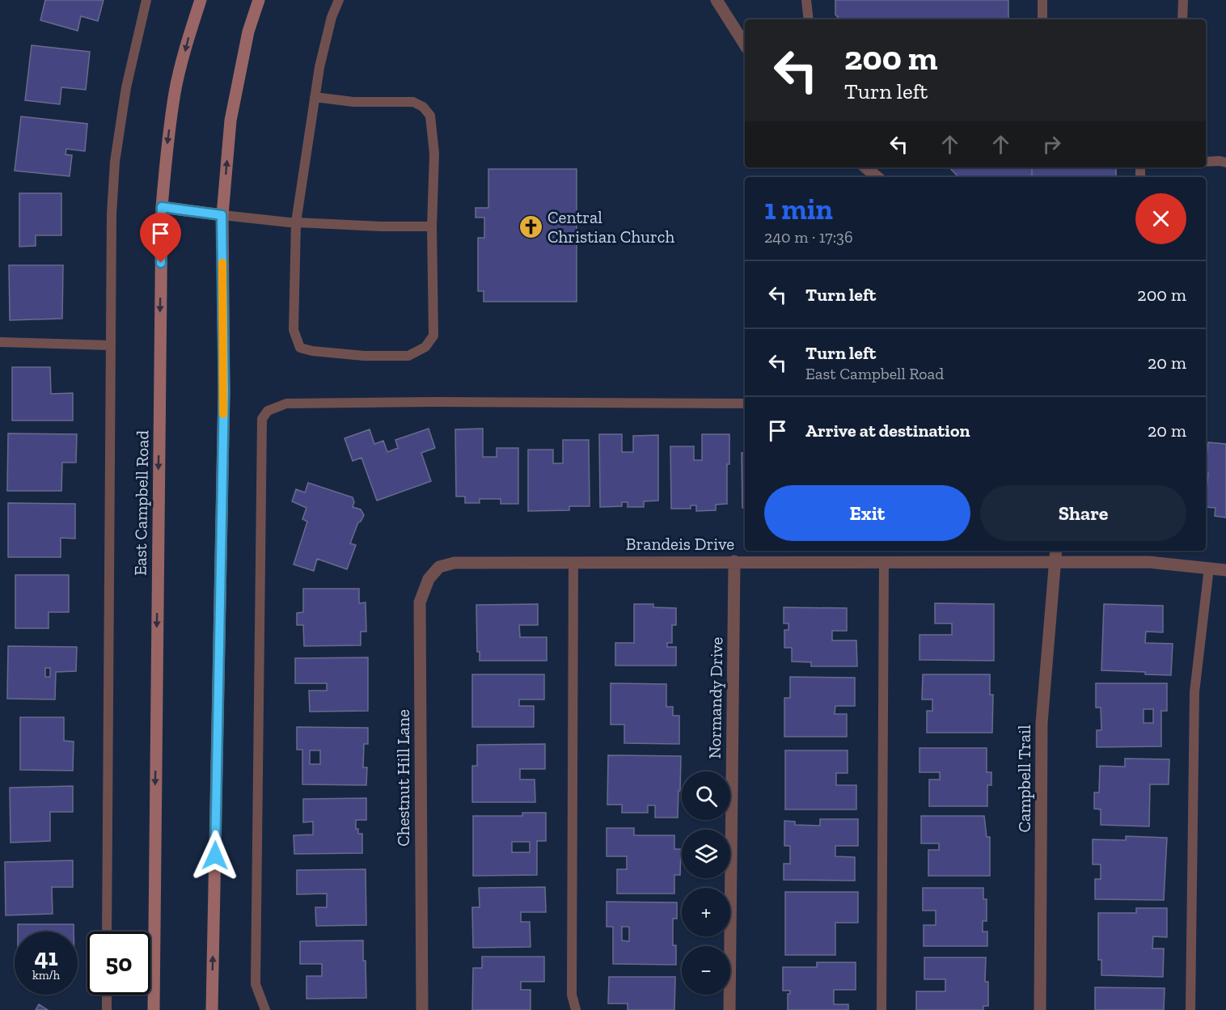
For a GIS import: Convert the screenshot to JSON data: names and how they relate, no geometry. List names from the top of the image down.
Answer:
{
  "streets": {
    "main road": ["East Campbell Road"],
    "street": [
      "Brandeis Drive",
      "Normandy Drive",
      "Chestnut Hill Lane",
      "Campbell Trail"
    ]
  },
  "crossings": [
    ["Brandeis Drive", "Normandy Drive"],
    ["Brandeis Drive", "Chestnut Hill Lane"],
    ["Brandeis Drive", "Campbell Trail"]
  ],
  "places": {
    "church": ["Central Christian Church"]
  },
  "page": {
    "turn": ["200 m", "Turn left"],
    "heading": ["1 min", "240 m · 17:36"],
    "list": [
      {
        "name": "Turn left",
        "value": "200 m"
      },
      {
        "name": "Turn left",
        "note": "East Campbell Road",
        "value": "20 m"
      },
      {
        "name": "Arrive at destination",
        "value": "20 m"
      }
    ],
    "buttons": ["Exit", "Share"],
    "map_buttons": ["+", "−"],
    "speed": "41 km/h",
    "limit": "50"
  }
}
